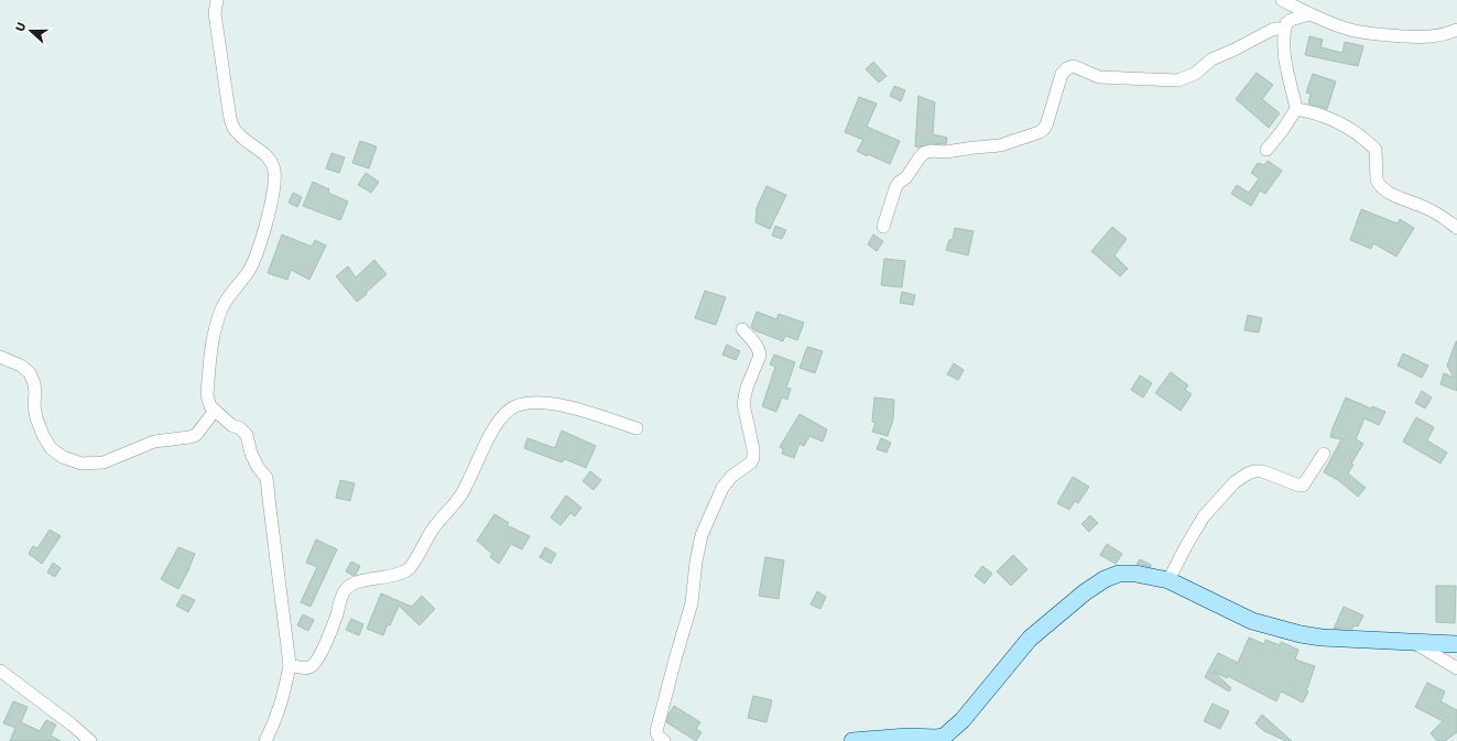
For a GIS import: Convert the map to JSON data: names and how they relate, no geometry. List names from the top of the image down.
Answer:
{
  "north": "left"
}
